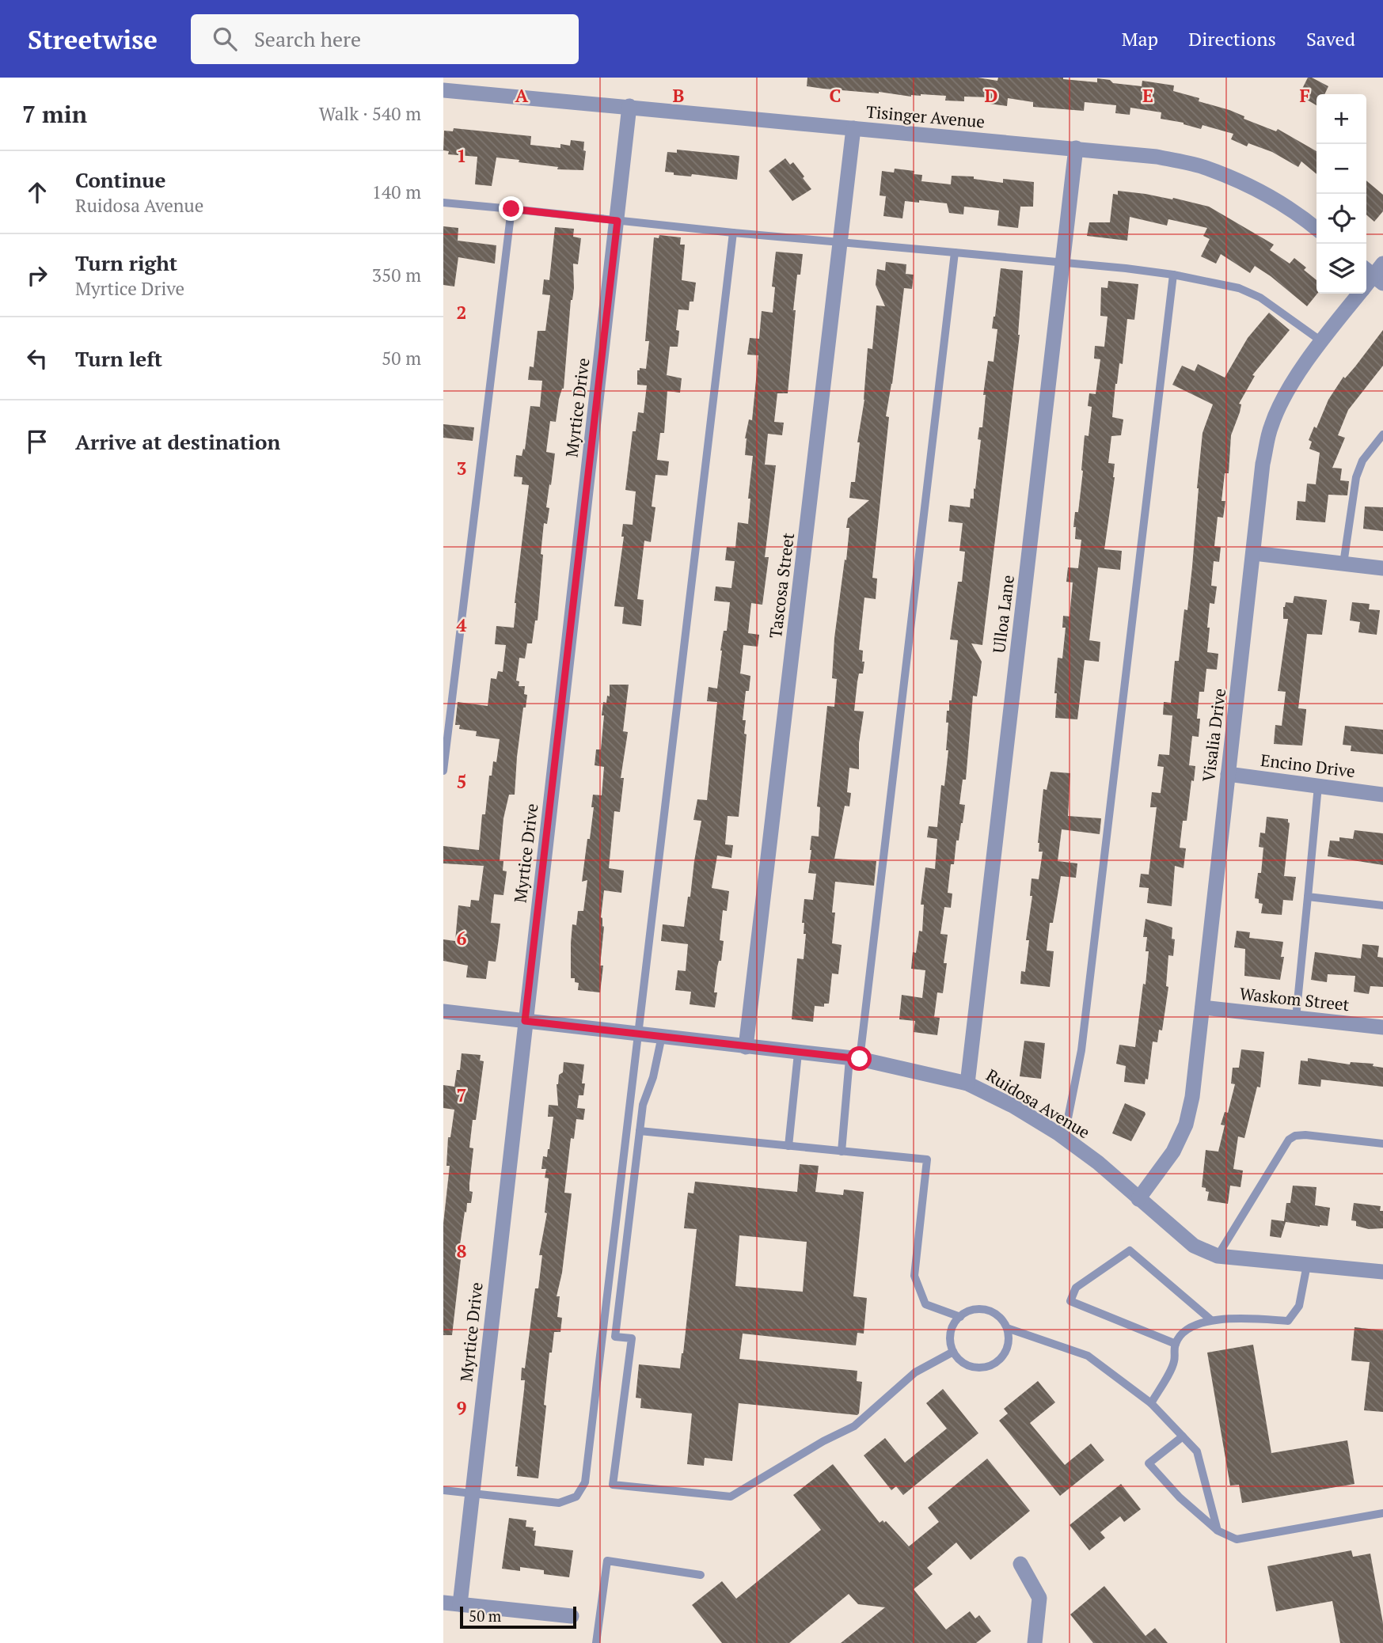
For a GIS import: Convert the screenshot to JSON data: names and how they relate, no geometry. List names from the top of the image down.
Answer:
{
  "streets": {
    "street": [
      "Tisinger Avenue",
      "Myrtice Drive",
      "Tascosa Street",
      "Ulloa Lane",
      "Visalia Drive",
      "Encino Drive",
      "Waskom Street",
      "Ruidosa Avenue"
    ]
  },
  "crossings": [
    ["Tisinger Avenue", "Myrtice Drive"],
    ["Tisinger Avenue", "Tascosa Street"],
    ["Tisinger Avenue", "Ulloa Lane"],
    ["Myrtice Drive", "Ruidosa Avenue"],
    ["Tascosa Street", "Ruidosa Avenue"],
    ["Ulloa Lane", "Ruidosa Avenue"],
    ["Visalia Drive", "Encino Drive"],
    ["Visalia Drive", "Waskom Street"],
    ["Visalia Drive", "Ruidosa Avenue"]
  ],
  "scale_bar": "50 m",
  "page": {
    "header": "Streetwise",
    "search": "Search here",
    "nav": ["Map", "Directions", "Saved"],
    "heading": ["7 min", "Walk · 540 m"],
    "map_buttons": ["+", "−"],
    "list": [
      ["Continue", "Ruidosa Avenue", "140 m"],
      ["Turn right", "Myrtice Drive", "350 m"],
      ["Turn left", "50 m"],
      "Arrive at destination"
    ],
    "scale": "50 m"
  },
  "grid": {
    "columns": [
      "A",
      "B",
      "C",
      "D",
      "E",
      "F"
    ],
    "rows": [
      "1",
      "2",
      "3",
      "4",
      "5",
      "6",
      "7",
      "8",
      "9"
    ]
  }
}
